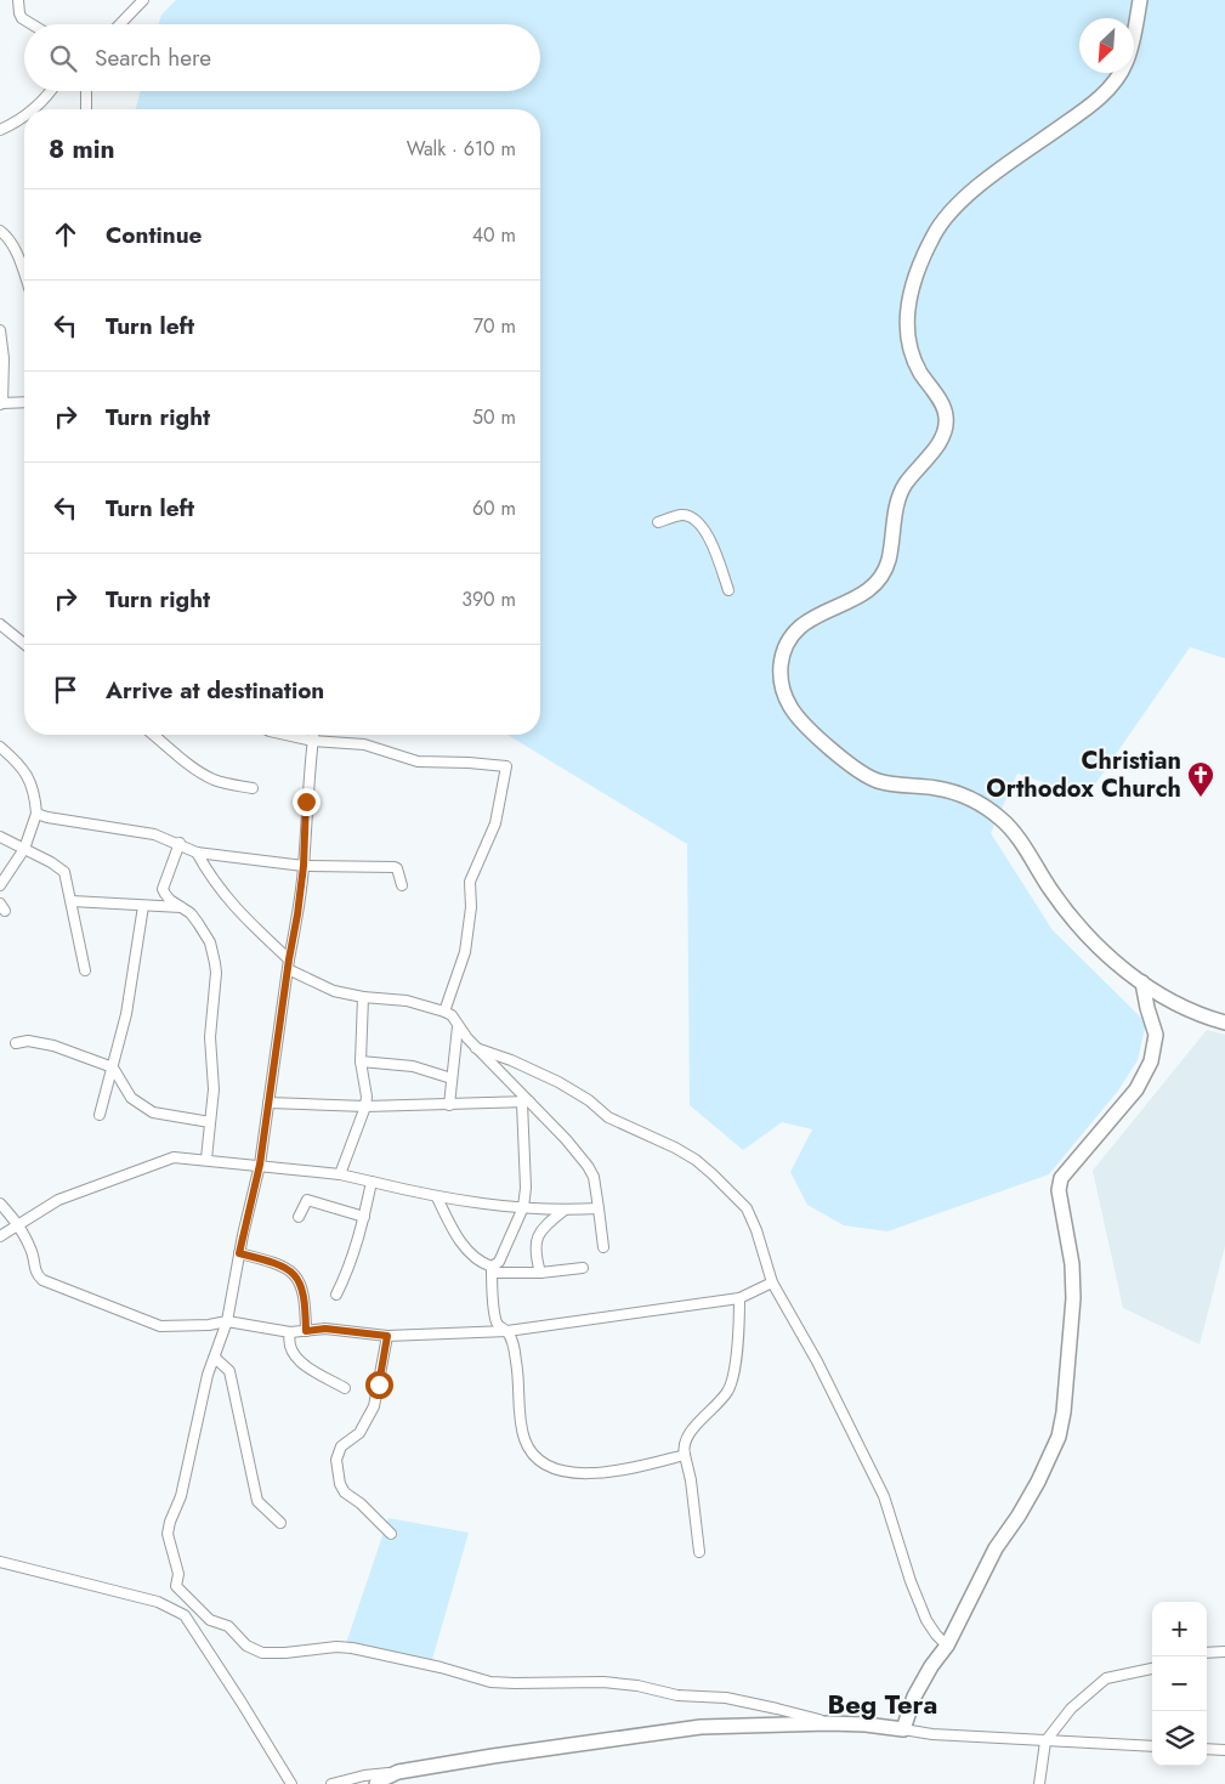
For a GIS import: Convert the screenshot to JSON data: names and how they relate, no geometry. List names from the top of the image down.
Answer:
{
  "districts": ["Beg Tera"],
  "places": {
    "church": ["Christian Orthodox Church"]
  },
  "north": "bottom left",
  "page": {
    "search": "Search here",
    "heading": ["8 min", "Walk · 610 m"],
    "list": [
      ["Continue", "40 m"],
      ["Turn left", "70 m"],
      ["Turn right", "50 m"],
      ["Turn left", "60 m"],
      ["Turn right", "390 m"],
      "Arrive at destination"
    ],
    "map_buttons": ["+", "−"]
  }
}
